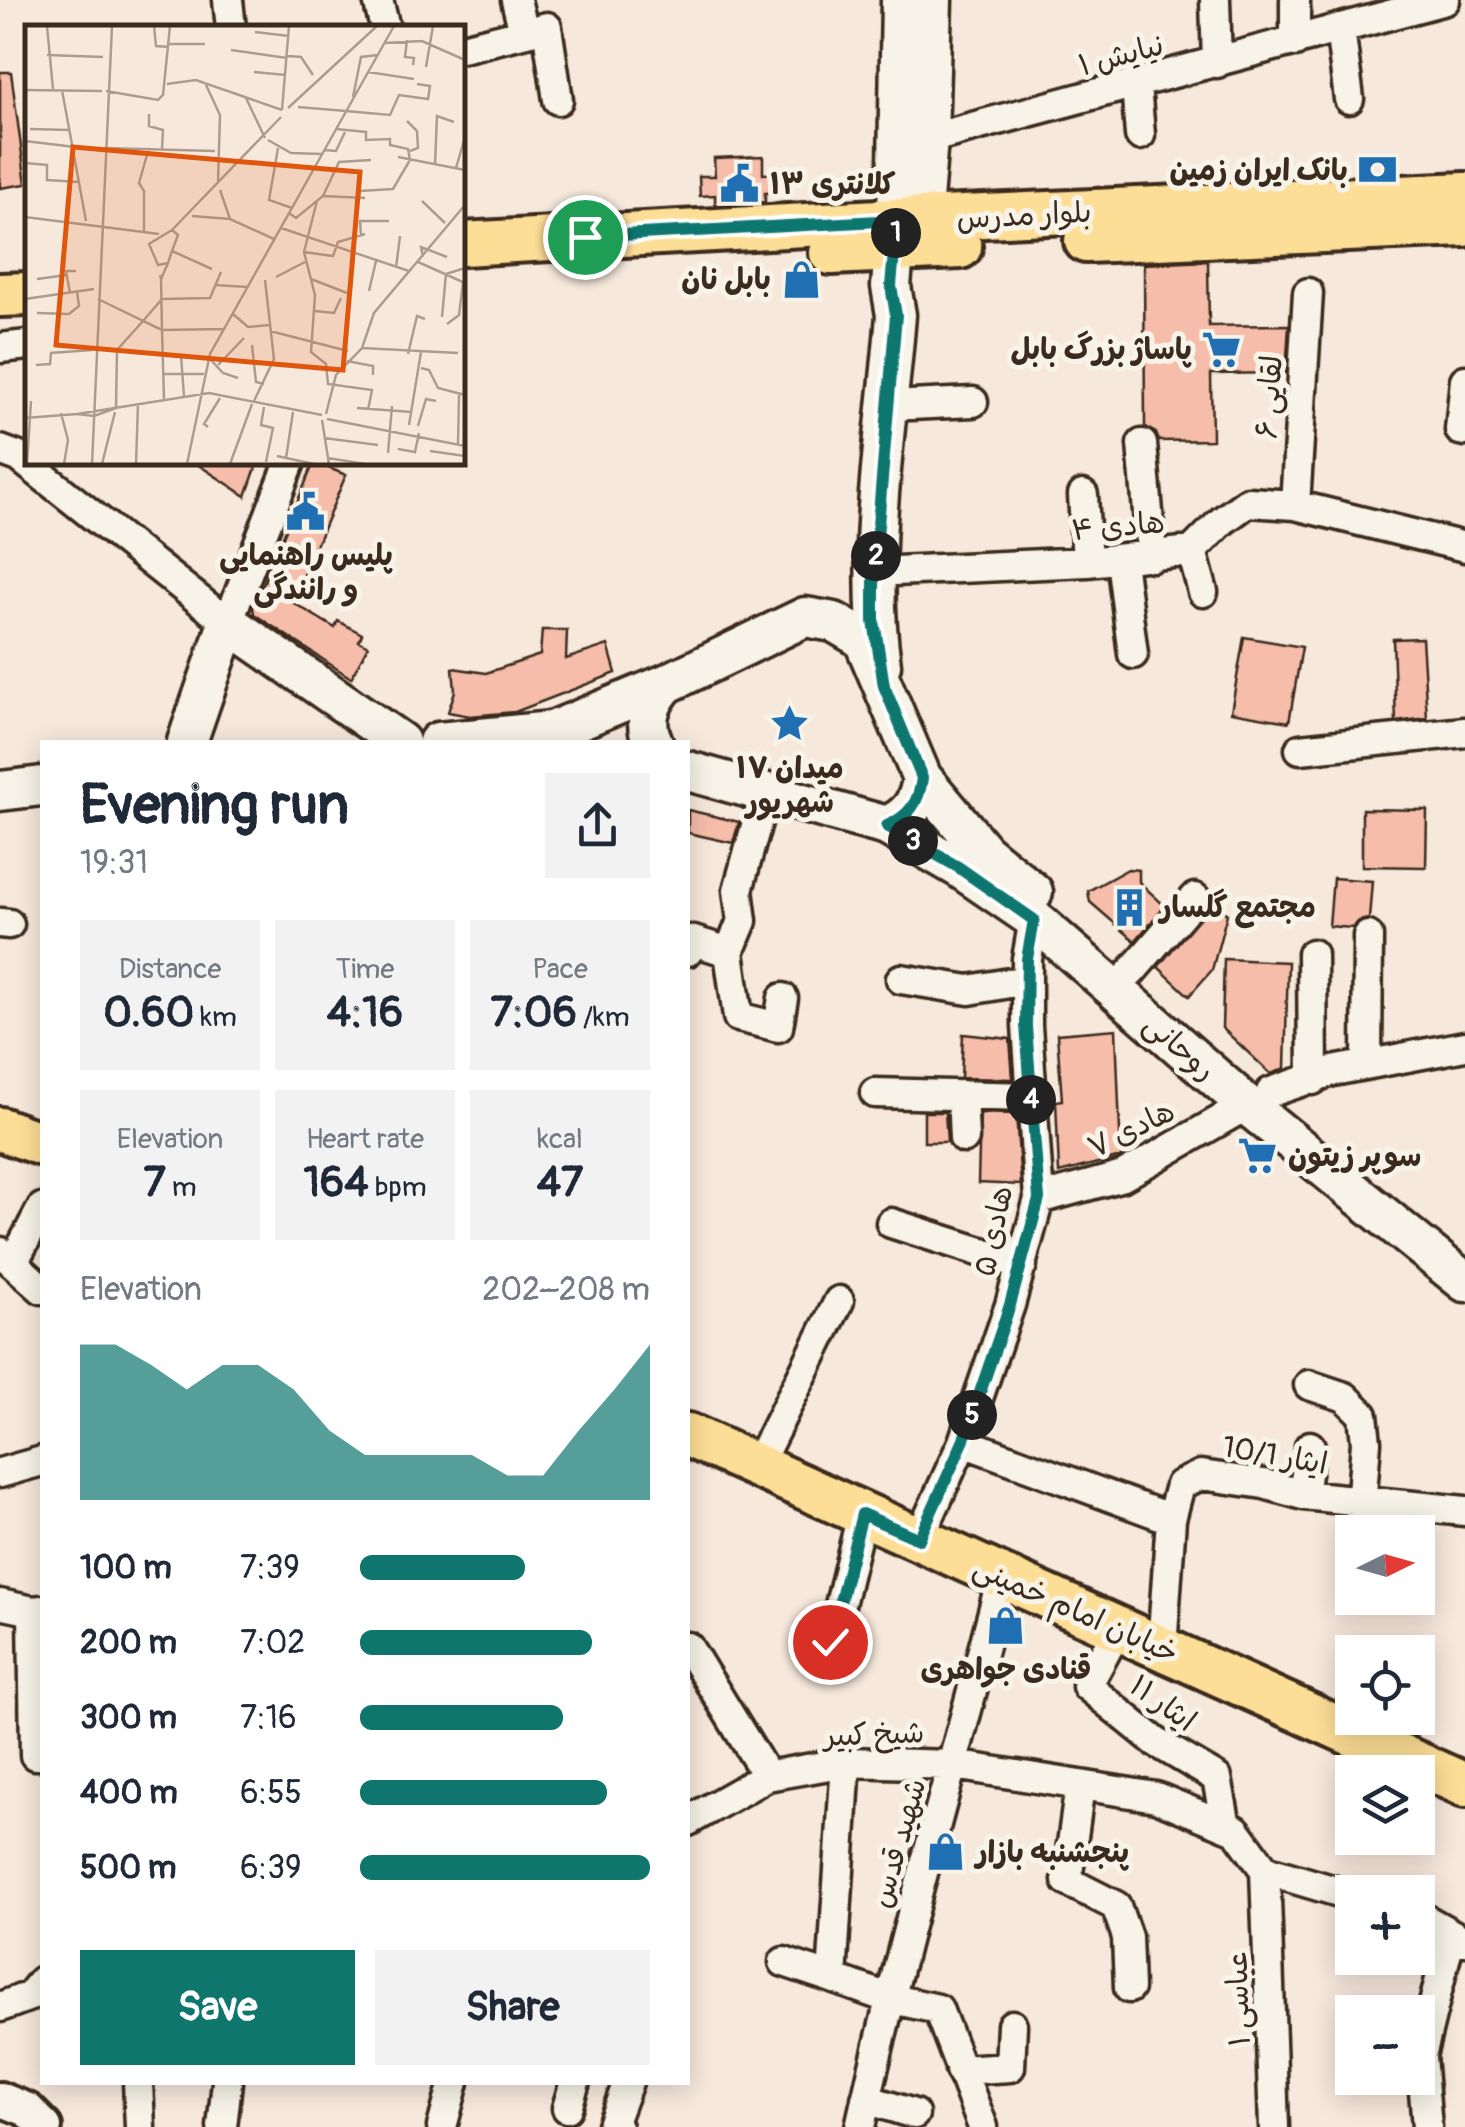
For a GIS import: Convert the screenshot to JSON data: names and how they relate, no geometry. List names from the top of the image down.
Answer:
{
  "streets": {
    "main road": ["بلوار مدرس", "روحانی", "خیابان امام خمینی"],
    "street": [
      "نیایش ۱",
      "لقایی ۶",
      "هادی ۴",
      "هادی ۷",
      "هادی ۵",
      "ایثار 10/1",
      "ایثار ۱۱",
      "شیخ کبیر",
      "شهید قدس",
      "عباسی ۱"
    ]
  },
  "crossings": [
    ["لقایی ۶", "هادی ۴"],
    ["روحانی", "هادی ۷"],
    ["روحانی", "هادی ۵"],
    ["هادی ۷", "هادی ۵"],
    ["هادی ۵", "خیابان امام خمینی"],
    ["ایثار 10/1", "خیابان امام خمینی"],
    ["خیابان امام خمینی", "ایثار ۱۱"],
    ["خیابان امام خمینی", "شهید قدس"],
    ["ایثار ۱۱", "شیخ کبیر"],
    ["شیخ کبیر", "شهید قدس"]
  ],
  "places": {
    "bank": ["بانک ایران زمین"],
    "public building": ["کلانتری ۱۳", "پلیس راهنمایی و رانندگی"],
    "shop": ["بابل نان", "قنادی جواهری", "پنجشنبه بازار"],
    "supermarket": ["پاساژ بزرگ بابل", "سوپر زیتون"],
    "place": ["میدان ۱۷ شهریور"],
    "building": ["مجتمع گلسار"]
  },
  "north": "right",
  "page": {
    "pins": [
      "1",
      "2",
      "3",
      "4",
      "5"
    ],
    "heading": ["Evening run", "19:31"],
    "stats": [
      ["Distance", "0.60 km"],
      ["Time", "4:16"],
      ["Pace", "7:06 /km"],
      ["Elevation", "7 m"],
      ["Heart rate", "164 bpm"],
      ["kcal", "47"]
    ],
    "chart": ["Elevation", "202–208 m"],
    "map_buttons": ["+", "−"],
    "list": [
      {
        "name": "100 m",
        "note": "7:39"
      },
      {
        "name": "200 m",
        "note": "7:02"
      },
      {
        "name": "300 m",
        "note": "7:16"
      },
      {
        "name": "400 m",
        "note": "6:55"
      },
      {
        "name": "500 m",
        "note": "6:39"
      }
    ],
    "buttons": ["Save", "Share"]
  }
}
